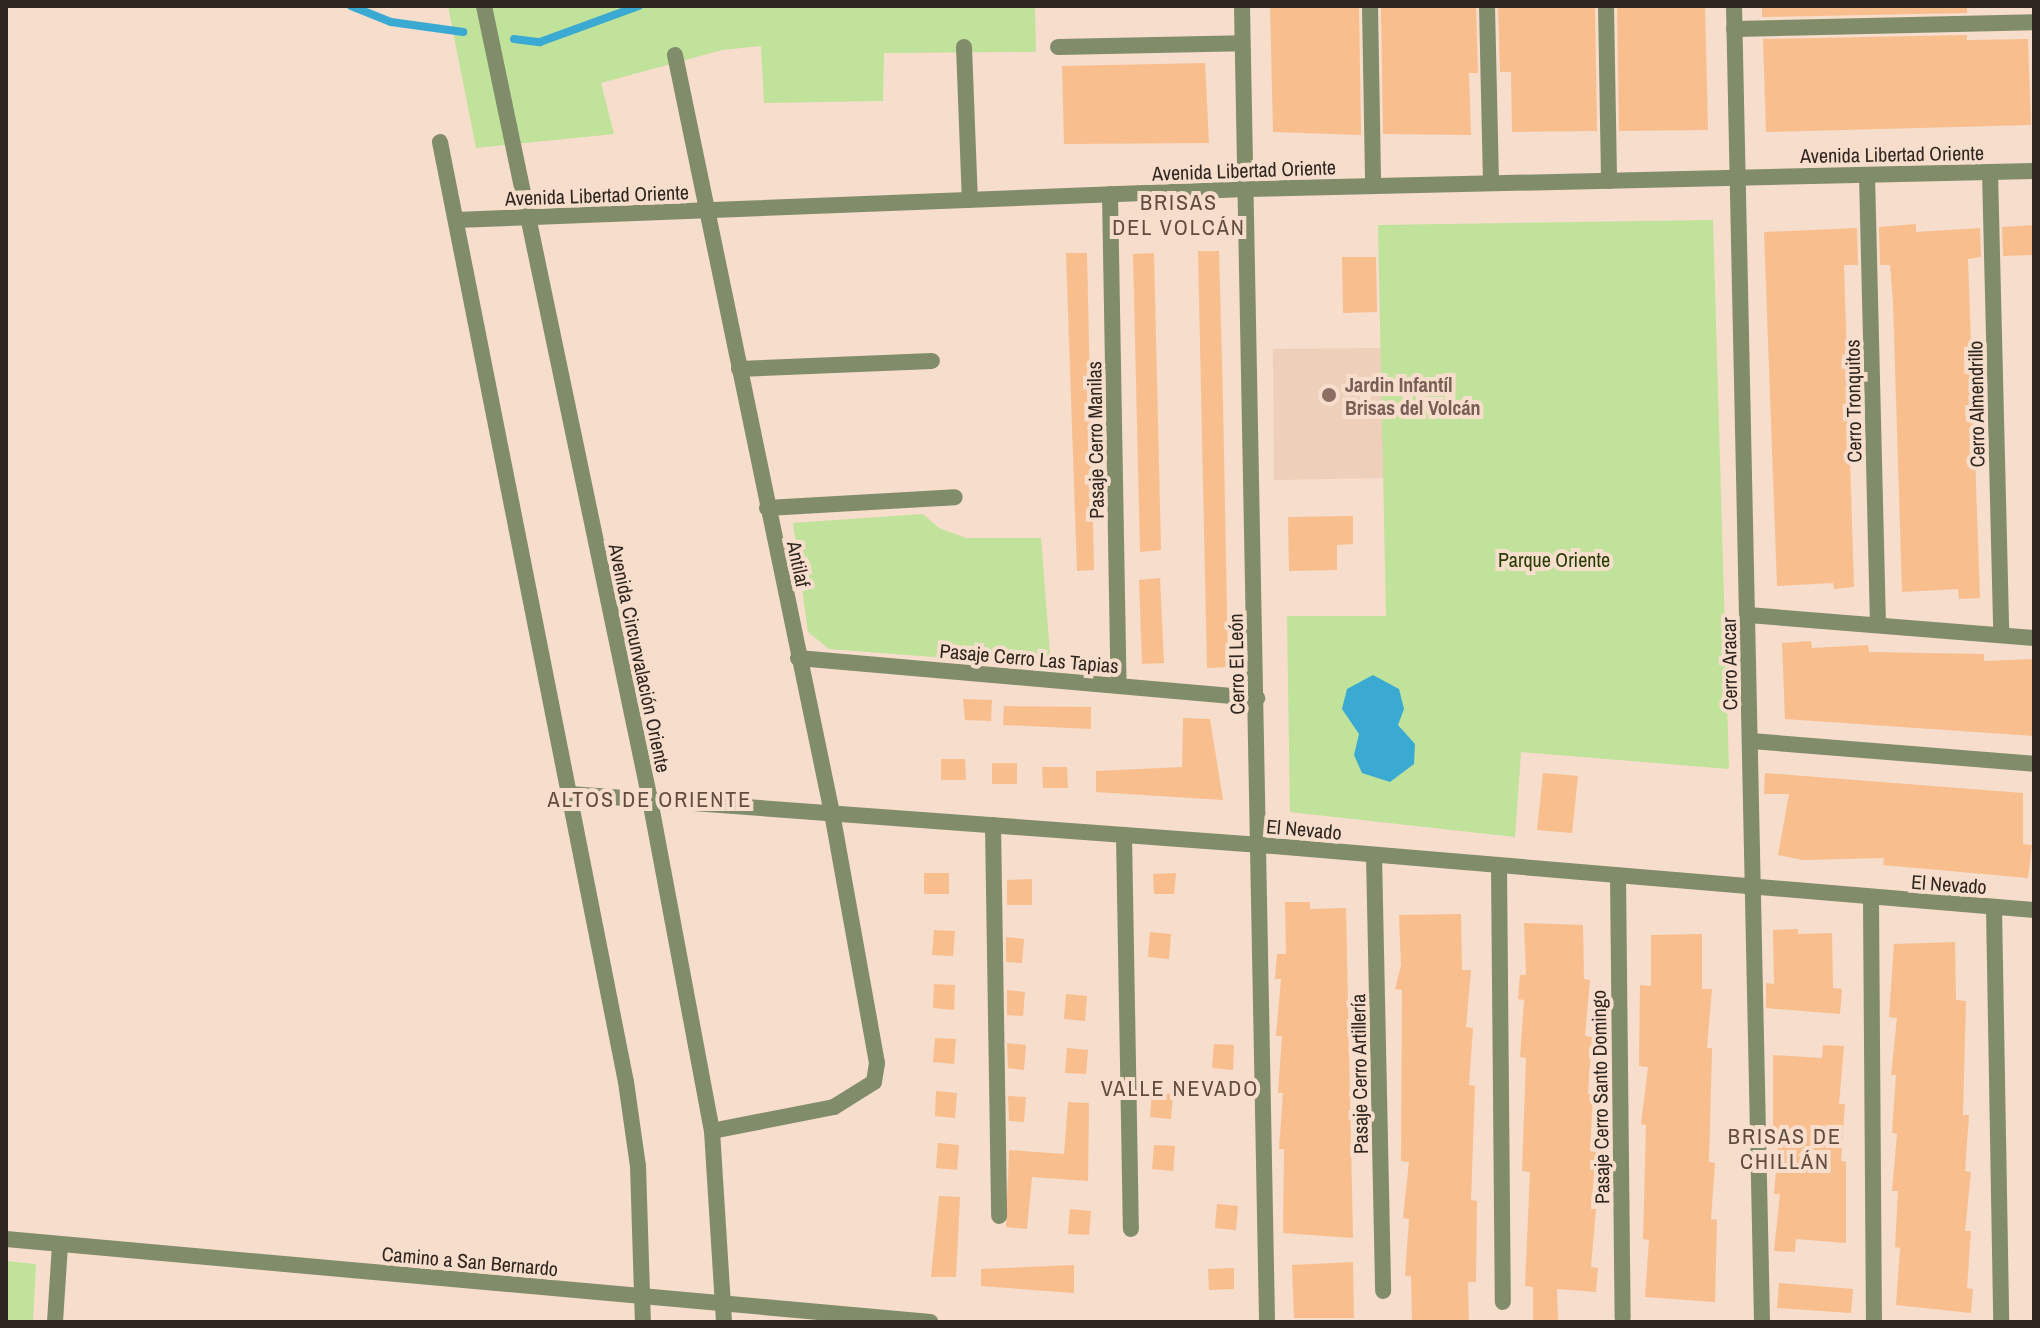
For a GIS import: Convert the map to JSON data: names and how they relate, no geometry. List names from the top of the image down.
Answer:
{
  "streets": {
    "street": [
      "Avenida Libertad Oriente",
      "Cerro Tronquitos",
      "Cerro Almendrillo",
      "Pasaje Cerro Manilas",
      "Antilaf",
      "Avenida Circunvalación Oriente",
      "Pasaje Cerro Las Tapias",
      "Cerro El León",
      "Cerro Aracar",
      "El Nevado",
      "Pasaje Cerro Artillería",
      "Pasaje Cerro Santo Domingo",
      "Camino a San Bernardo"
    ]
  },
  "crossings": [
    ["Avenida Libertad Oriente", "Cerro Tronquitos"],
    ["Avenida Libertad Oriente", "Cerro Almendrillo"],
    ["Avenida Libertad Oriente", "Pasaje Cerro Manilas"],
    ["Avenida Libertad Oriente", "Antilaf"],
    ["Avenida Libertad Oriente", "Avenida Circunvalación Oriente"],
    ["Avenida Libertad Oriente", "Cerro El León"],
    ["Avenida Libertad Oriente", "Cerro Aracar"],
    ["Pasaje Cerro Manilas", "Pasaje Cerro Las Tapias"],
    ["Antilaf", "Avenida Circunvalación Oriente"],
    ["Antilaf", "Pasaje Cerro Las Tapias"],
    ["Antilaf", "El Nevado"],
    ["Avenida Circunvalación Oriente", "El Nevado"],
    ["Avenida Circunvalación Oriente", "Camino a San Bernardo"],
    ["Pasaje Cerro Las Tapias", "Cerro El León"],
    ["Cerro El León", "El Nevado"],
    ["Cerro Aracar", "El Nevado"],
    ["El Nevado", "Pasaje Cerro Artillería"],
    ["El Nevado", "Pasaje Cerro Santo Domingo"]
  ],
  "districts": [
    "BRISAS DEL VOLCÁN",
    "ALTOS DE ORIENTE",
    "VALLE NEVADO",
    "BRISAS DE CHILLÁN"
  ],
  "parks": ["Parque Oriente"],
  "places": ["Jardin Infantíl Brisas del Volcán"]
}
